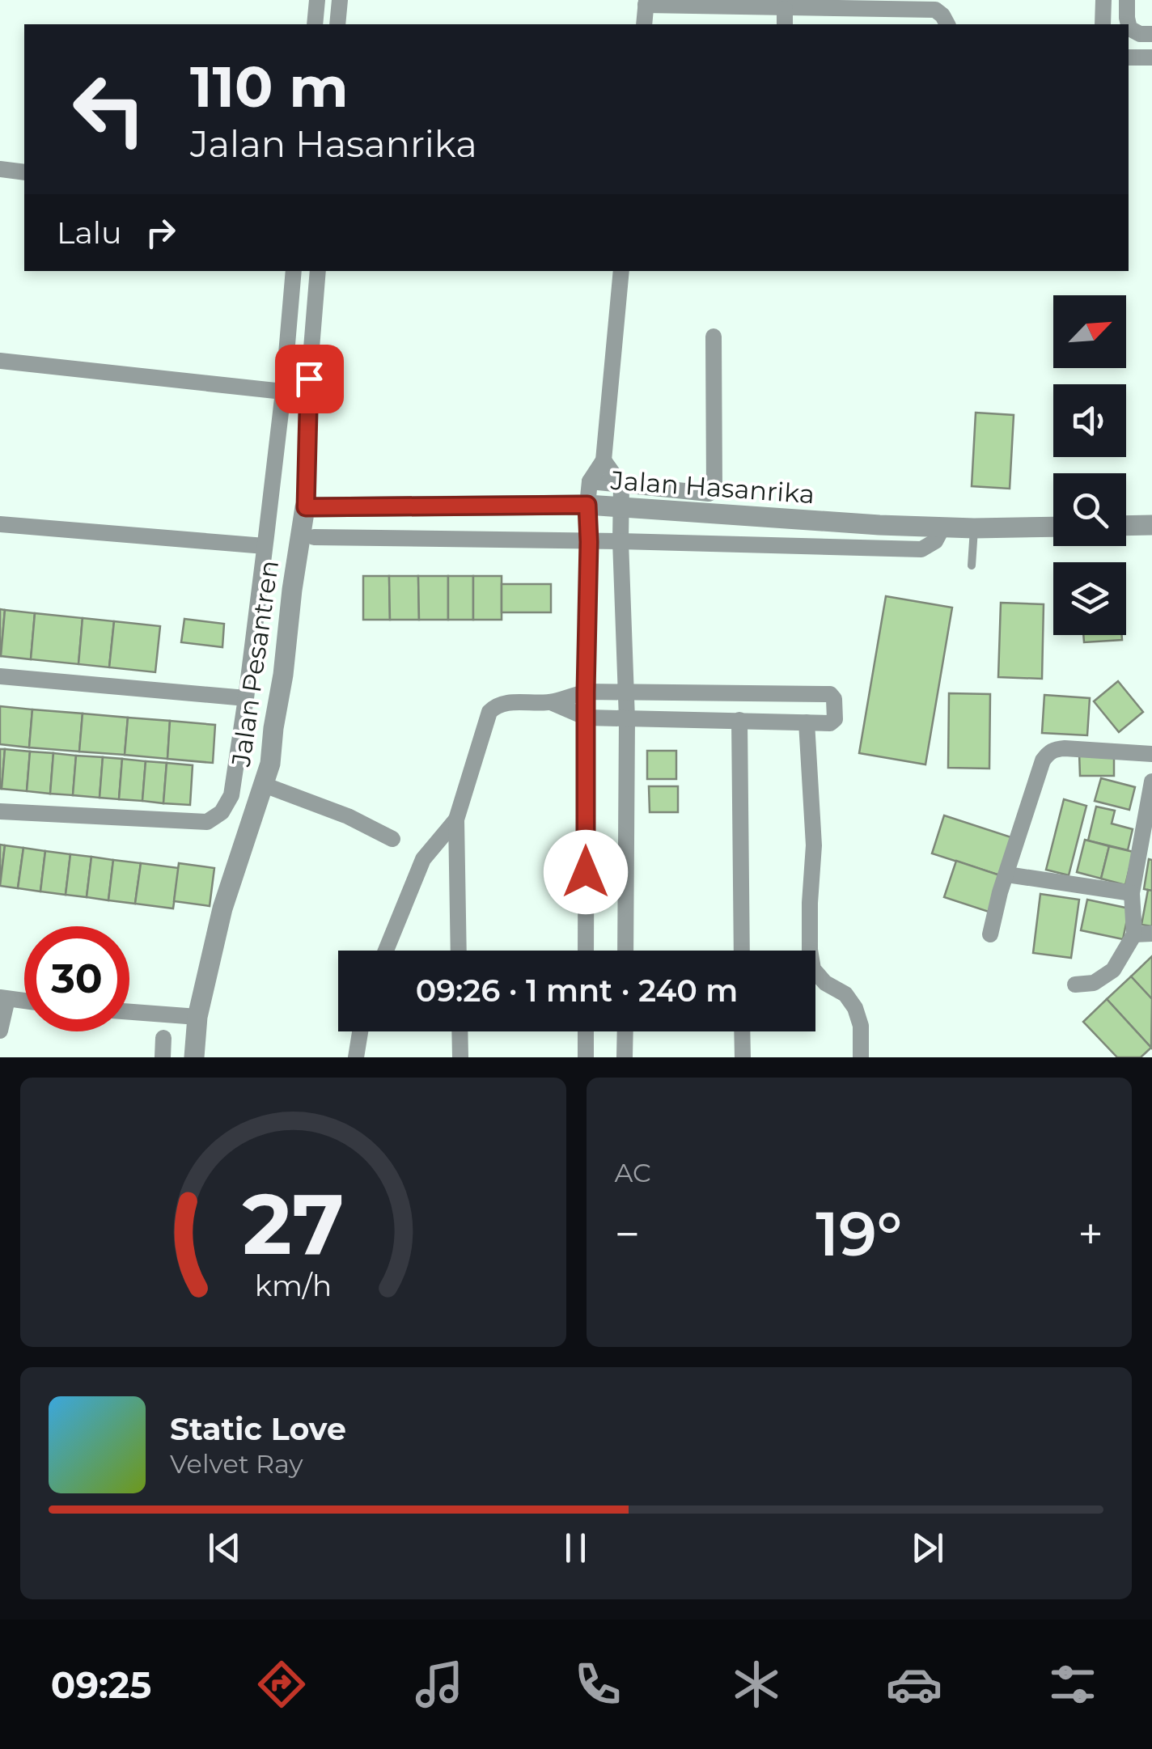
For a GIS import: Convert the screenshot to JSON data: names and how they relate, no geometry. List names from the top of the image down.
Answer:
{
  "streets": {
    "street": ["Jalan Hasanrika", "Jalan Pesantren"]
  },
  "crossings": [
    ["Jalan Hasanrika", "Jalan Pesantren"]
  ],
  "north": "top right",
  "page": {
    "turn": ["110 m", "Jalan Hasanrika"],
    "then": "Lalu",
    "limit": "30",
    "trip": "09:26 · 1 mnt · 240 m",
    "tile": "AC",
    "heat": ["−", "19°", "+"],
    "song": ["Static Love", "Velvet Ray"],
    "tabs": "09:25",
    "gauge": ["27", "km/h"]
  }
}
